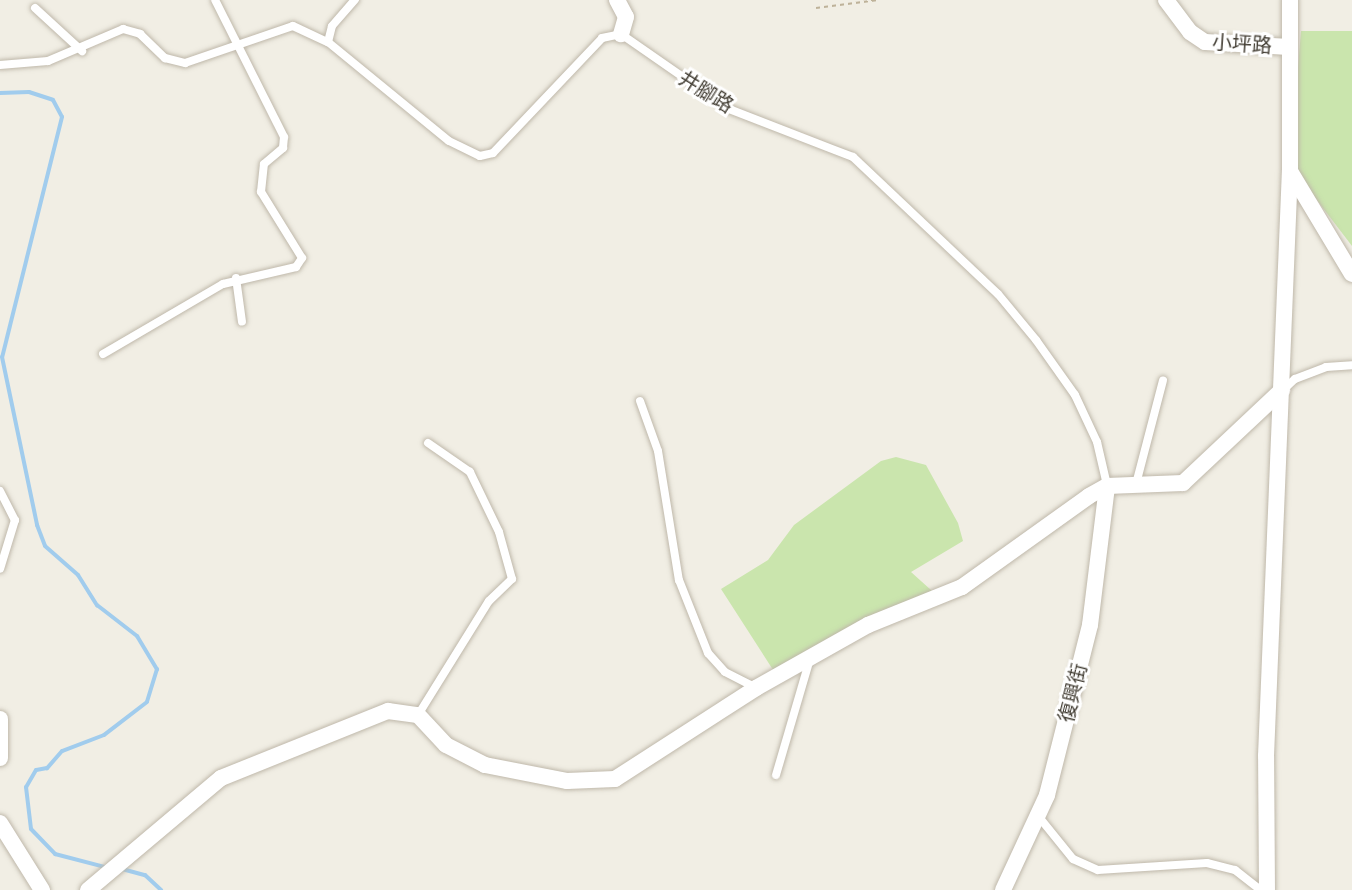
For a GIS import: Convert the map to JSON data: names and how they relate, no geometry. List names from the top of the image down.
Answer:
{
  "streets": {
    "street": ["小坪路", "復興街"],
    "lane": ["井腳路"]
  },
  "crossings": [
    ["井腳路", "復興街"]
  ]
}
